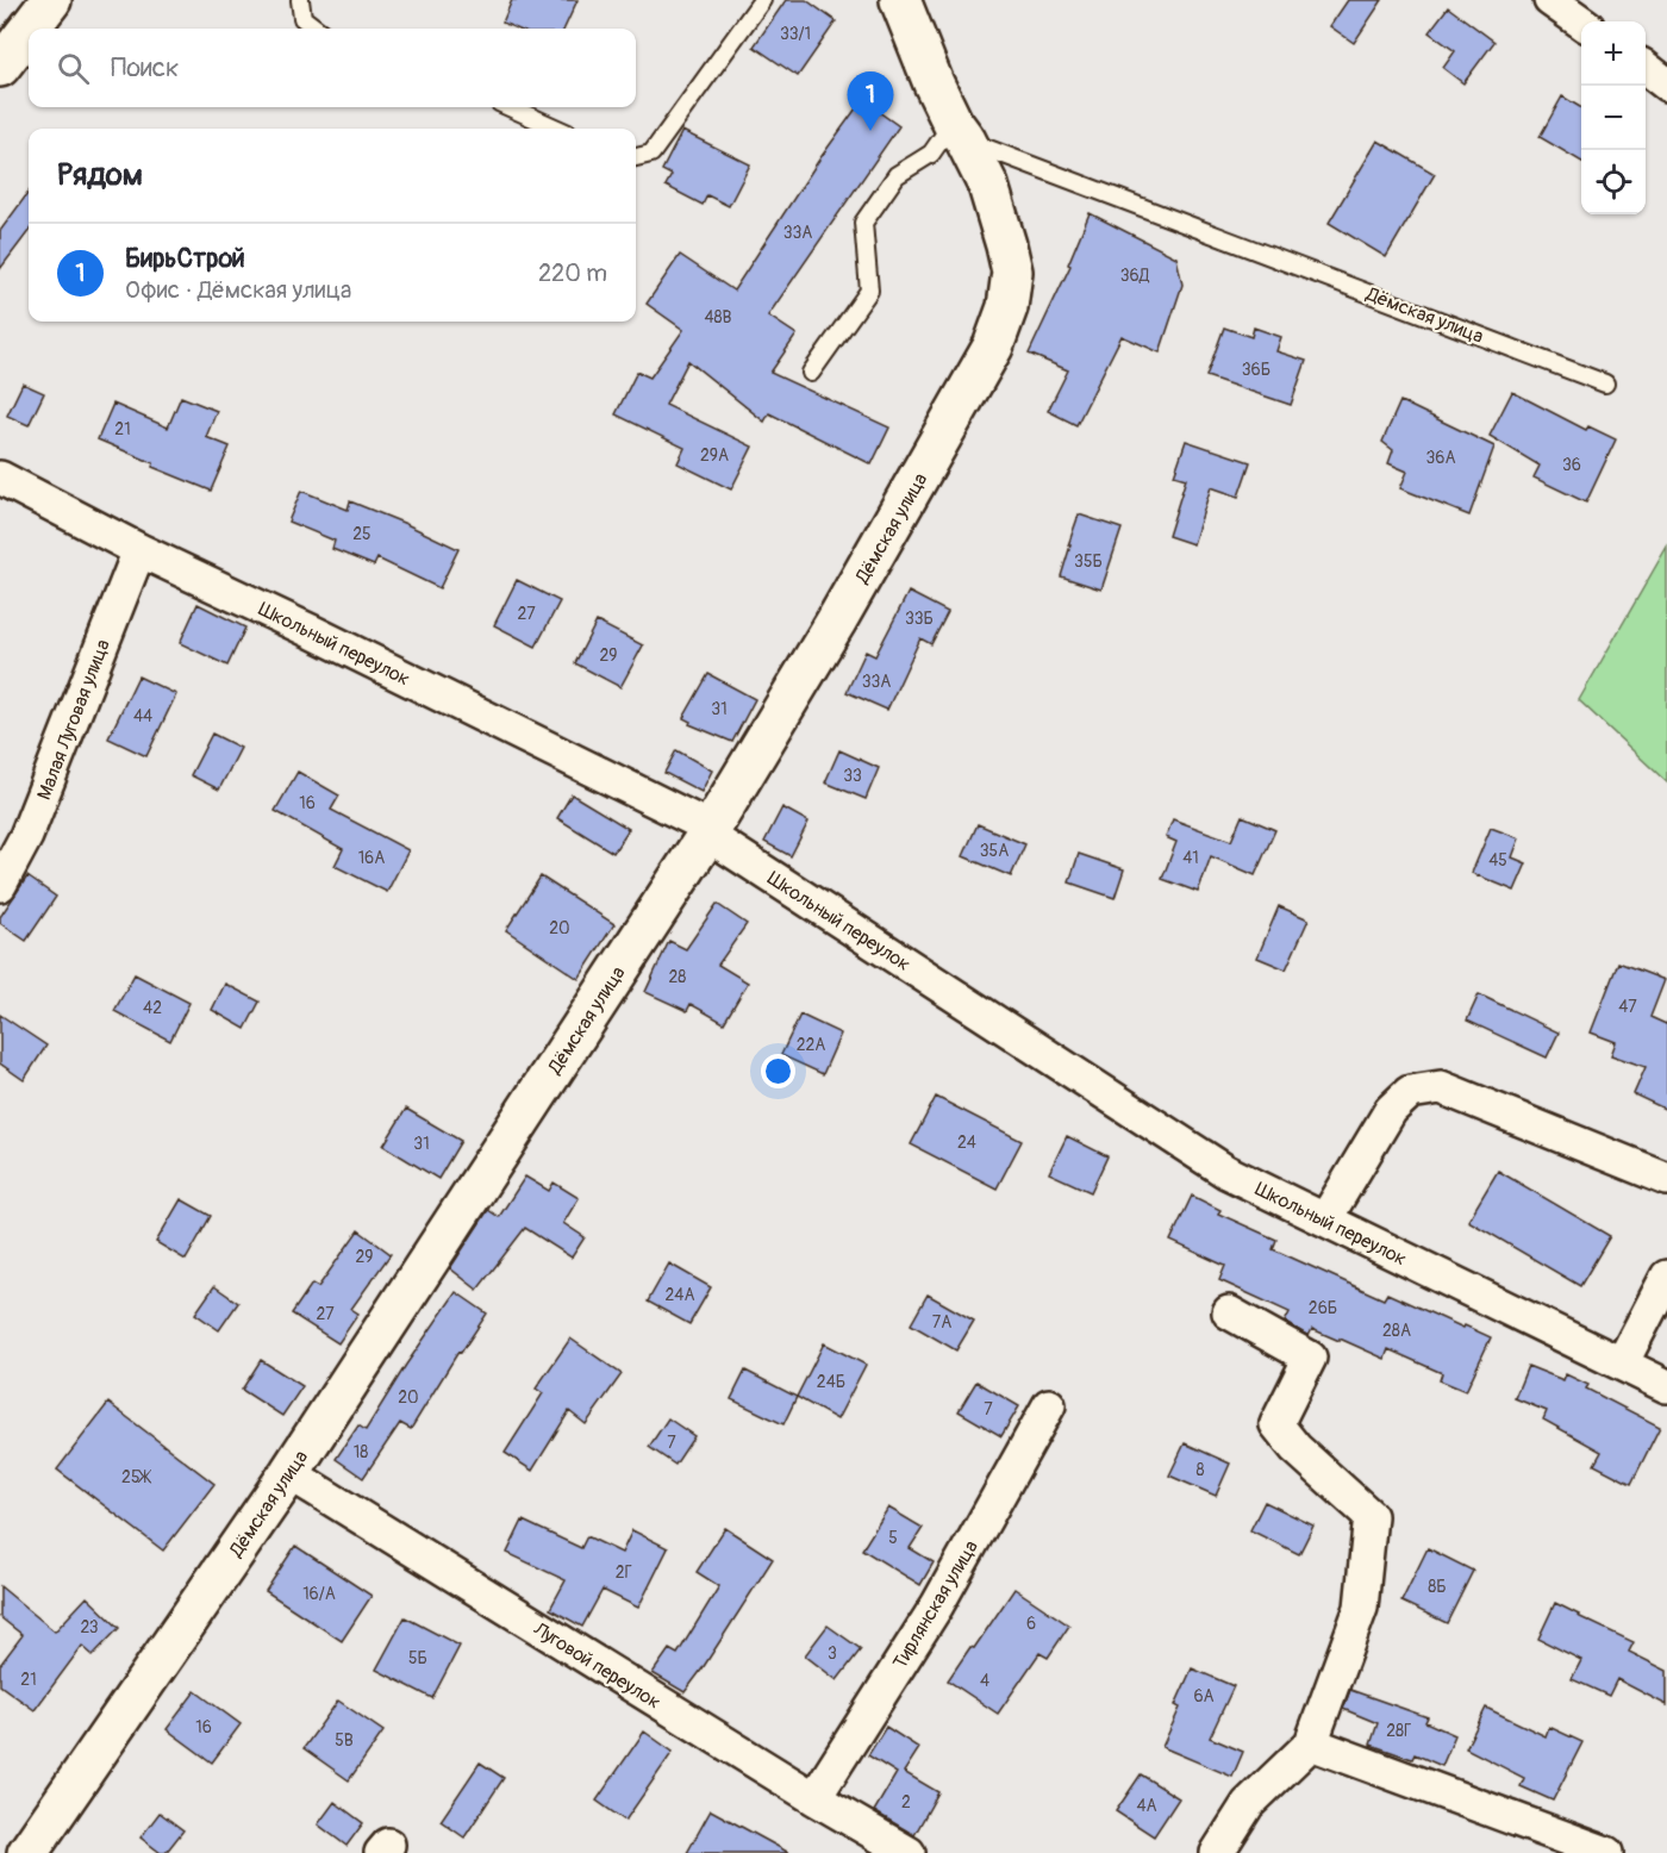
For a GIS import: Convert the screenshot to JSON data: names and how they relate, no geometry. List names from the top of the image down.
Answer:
{
  "streets": {
    "street": [
      "Дёмская улица",
      "Школьный переулок",
      "Малая Луговая улица",
      "Тирлянская улица",
      "Луговой переулок"
    ]
  },
  "crossings": [
    ["Дёмская улица", "Школьный переулок"],
    ["Дёмская улица", "Луговой переулок"],
    ["Школьный переулок", "Малая Луговая улица"],
    ["Тирлянская улица", "Луговой переулок"]
  ],
  "house_numbers": [
    "33/1",
    "33А",
    "36Д",
    "48В",
    "36Б",
    "21",
    "29А",
    "36А",
    "36",
    "25",
    "35Б",
    "27",
    "33Б",
    "29",
    "33А",
    "31",
    "44",
    "33",
    "16",
    "35А",
    "16А",
    "41",
    "45",
    "20",
    "28",
    "47",
    "42",
    "22А",
    "24",
    "31",
    "29",
    "24А",
    "26Б",
    "27",
    "7А",
    "28А",
    "24Б",
    "20",
    "7",
    "7",
    "18",
    "8",
    "25Ж",
    "5",
    "2Г",
    "8Б",
    "16/А",
    "6",
    "23",
    "3",
    "5Б",
    "21",
    "4",
    "6А",
    "16",
    "28Г",
    "5В",
    "2",
    "4А"
  ],
  "page": {
    "map_buttons": ["+", "−"],
    "search": "Поиск",
    "pins": "1",
    "heading": "Рядом",
    "list": [
      {
        "mark": "1",
        "name": "БирьСтрой",
        "note": "Офис · Дёмская улица",
        "value": "220 m"
      }
    ]
  }
}
